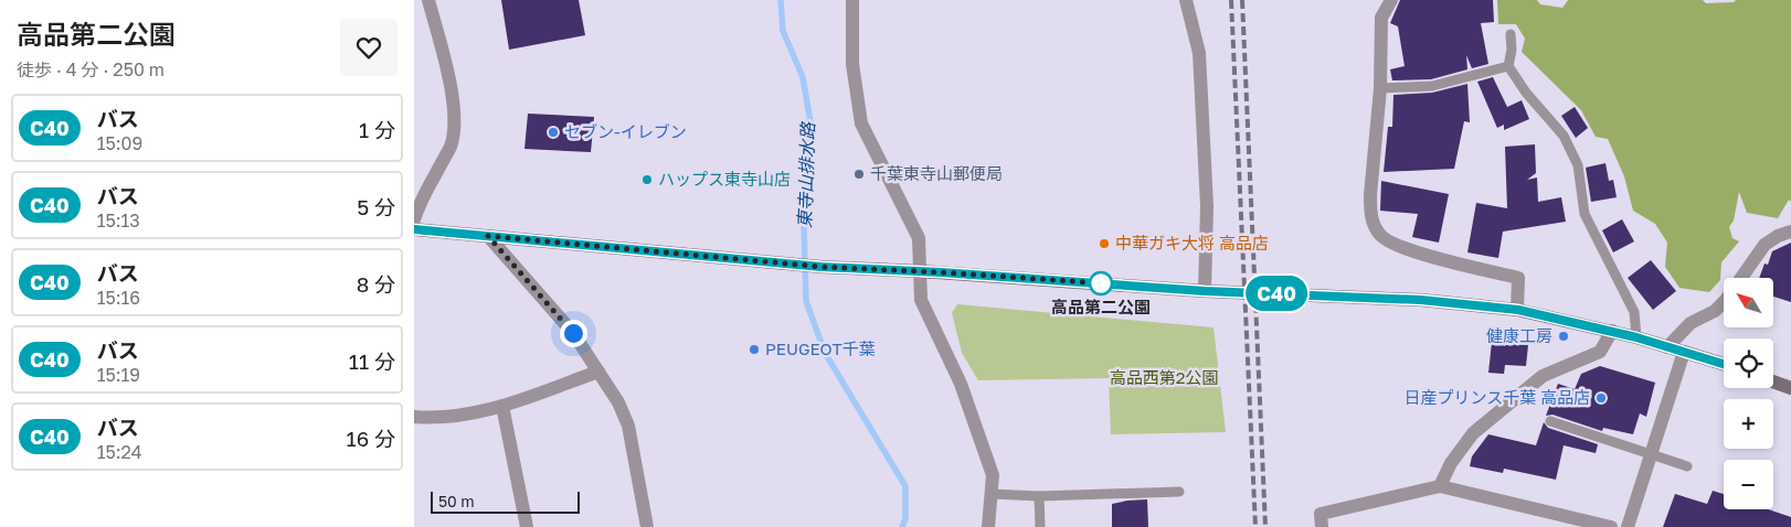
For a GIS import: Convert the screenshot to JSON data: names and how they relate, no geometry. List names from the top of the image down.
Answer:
{
  "water": ["東寺山排水路"],
  "parks": ["高品西第2公園"],
  "places": [
    "セブン-イレブン",
    "千葉東寺山郵便局",
    "ハップス東寺山店",
    "中華ガキ大将 高品店",
    "高品第二公園",
    "健康工房",
    "PEUGEOT千葉",
    "日産プリンス千葉 高品店"
  ],
  "lines": ["bus line C40"],
  "scale_bar": "50 m",
  "north": "top left",
  "page": {
    "heading": ["高品第二公園", "徒歩 · 4 分 · 250 m"],
    "on_map": "C40",
    "list": [
      {
        "mark": "C40",
        "name": "バス",
        "note": "15:09",
        "value": "1 分"
      },
      {
        "mark": "C40",
        "name": "バス",
        "note": "15:13",
        "value": "5 分"
      },
      {
        "mark": "C40",
        "name": "バス",
        "note": "15:16",
        "value": "8 分"
      },
      {
        "mark": "C40",
        "name": "バス",
        "note": "15:19",
        "value": "11 分"
      },
      {
        "mark": "C40",
        "name": "バス",
        "note": "15:24",
        "value": "16 分"
      }
    ],
    "map_buttons": ["+", "−"],
    "scale": "50 m"
  }
}
